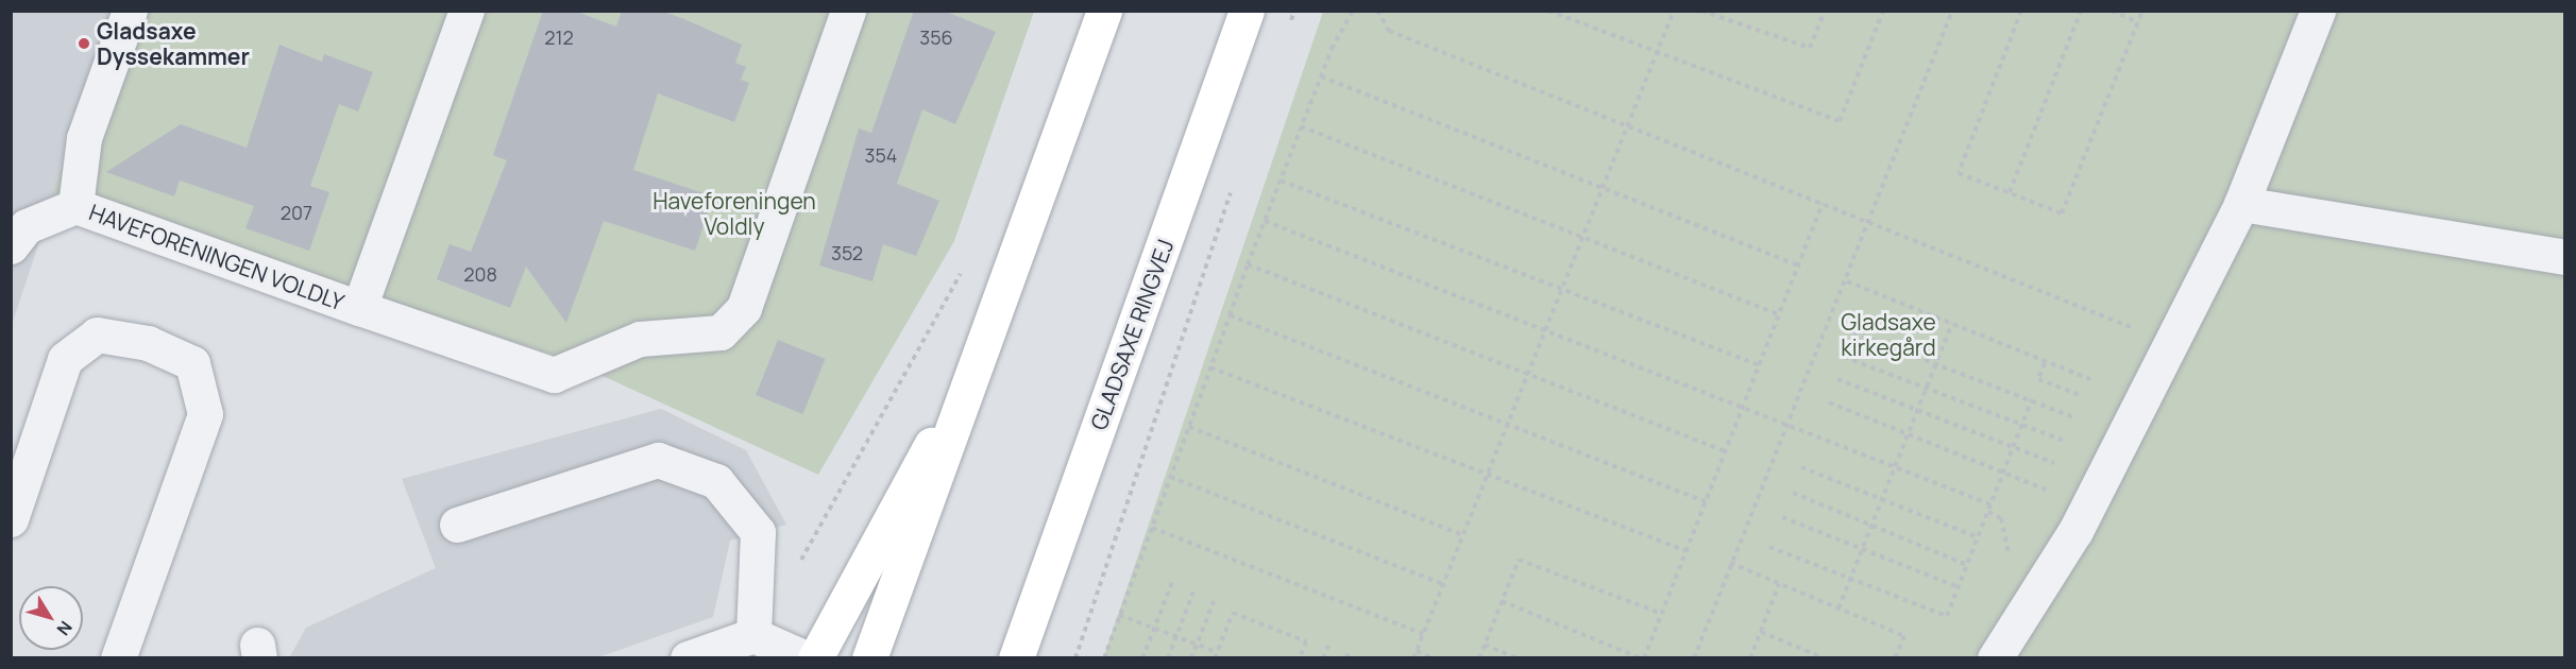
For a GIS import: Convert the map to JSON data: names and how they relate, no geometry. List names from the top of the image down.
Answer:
{
  "streets": {
    "main road": ["GLADSAXE RINGVEJ"],
    "lane": ["HAVEFORENINGEN VOLDLY"]
  },
  "parks": ["Haveforeningen Voldly", "Gladsaxe kirkegård"],
  "places": ["Gladsaxe Dyssekammer"],
  "house_numbers": [
    "212",
    "356",
    "354",
    "207",
    "352",
    "208"
  ],
  "north": "bottom right"
}
